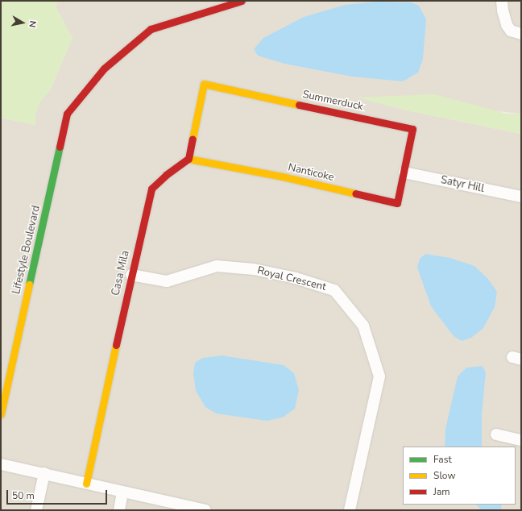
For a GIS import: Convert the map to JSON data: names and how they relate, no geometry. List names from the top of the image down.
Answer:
{
  "streets": {
    "street": [
      "Summerduck",
      "Nanticoke",
      "Satyr Hill",
      "Lifestyle Boulevard",
      "Casa Mila",
      "Royal Crescent"
    ]
  },
  "crossings": [
    ["Summerduck", "Nanticoke"],
    ["Summerduck", "Satyr Hill"],
    ["Summerduck", "Casa Mila"],
    ["Nanticoke", "Satyr Hill"],
    ["Nanticoke", "Casa Mila"],
    ["Casa Mila", "Royal Crescent"]
  ],
  "legend": ["Fast", "Slow", "Jam"],
  "scale_bar": "50 m",
  "north": "right"
}
